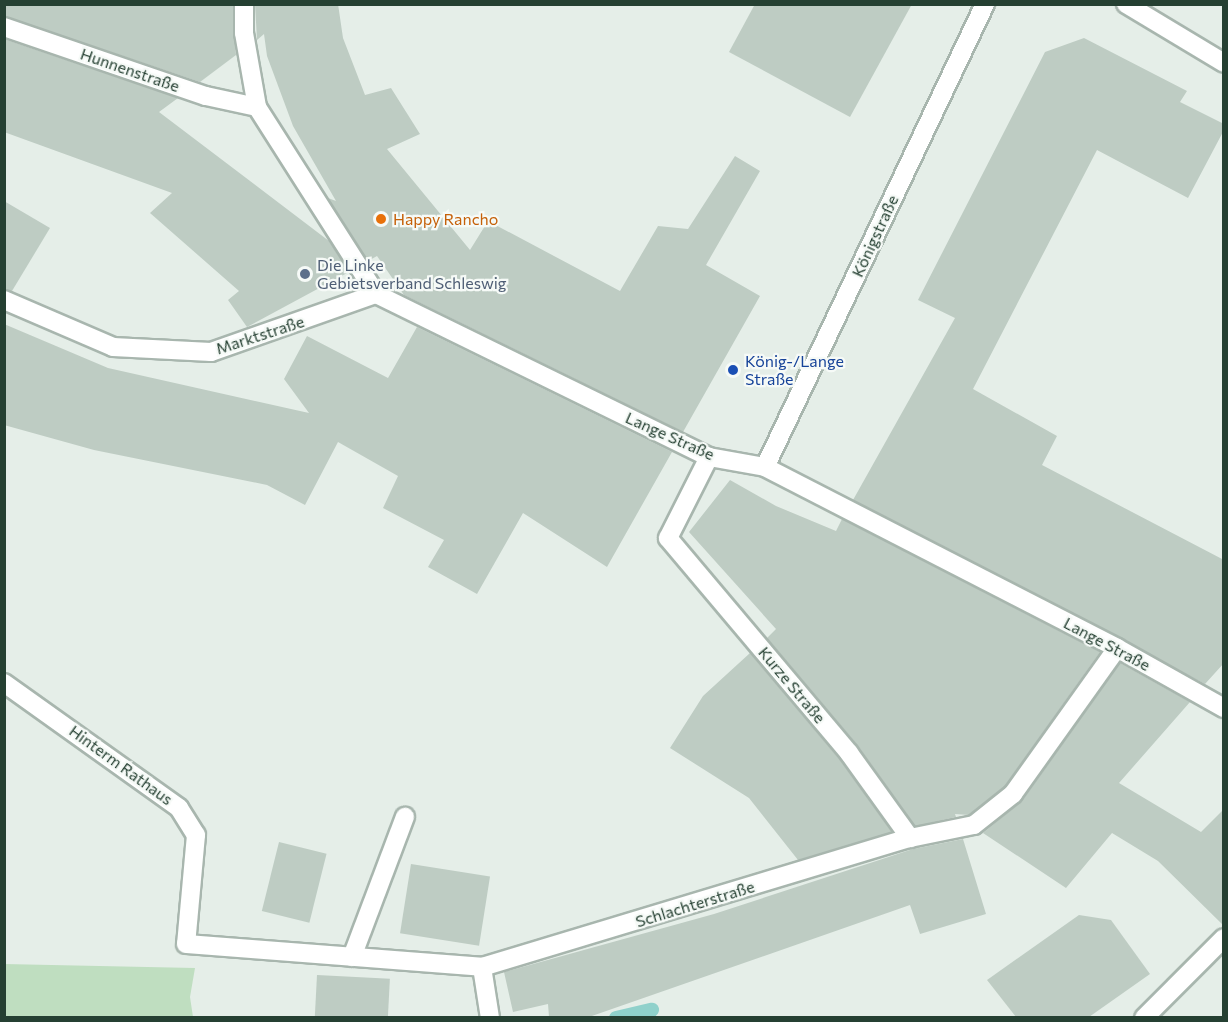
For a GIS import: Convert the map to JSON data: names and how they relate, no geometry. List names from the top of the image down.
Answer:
{
  "streets": {
    "street": [
      "Hunnenstraße",
      "Königstraße",
      "Marktstraße",
      "Lange Straße",
      "Kurze Straße",
      "Hinterm Rathaus",
      "Schlachterstraße"
    ]
  },
  "crossings": [
    ["Königstraße", "Lange Straße"],
    ["Marktstraße", "Lange Straße"],
    ["Lange Straße", "Kurze Straße"],
    ["Lange Straße", "Schlachterstraße"],
    ["Kurze Straße", "Schlachterstraße"],
    ["Hinterm Rathaus", "Schlachterstraße"]
  ],
  "places": ["Happy Rancho", "Die Linke Gebietsverband Schleswig", "König-/Lange Straße"]
}
